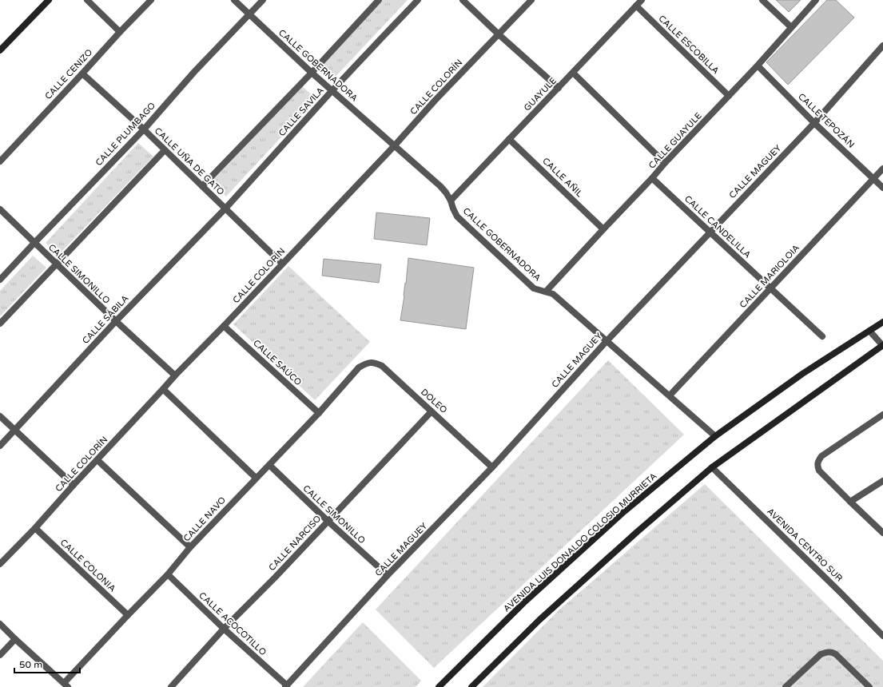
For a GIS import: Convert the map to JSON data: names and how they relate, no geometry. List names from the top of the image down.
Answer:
{
  "streets": {
    "main road": ["AVENIDA LUIS DONALDO COLOSIO MURRIETA"],
    "street": [
      "CALLE ESCOBILLA",
      "CALLE GOBERNADORA",
      "CALLE CENIZO",
      "CALLE COLORÍN",
      "GUAYULE",
      "CALLE SAVILA",
      "CALLE TEPOZÁN",
      "CALLE PLUMBAGO",
      "CALLE GUAYULE",
      "CALLE UÑA DE GATO",
      "CALLE MAGUEY",
      "CALLE AÑIL",
      "CALLE CANDELILLA",
      "CALLE SIMONILLO",
      "CALLE MARIOLOIA",
      "CALLE SÁBILA",
      "CALLE SAÚCO",
      "DOLEO",
      "CALLE NAVO",
      "CALLE NARCISO",
      "AVENIDA CENTRO SUR",
      "CALLE COLONIA",
      "CALLE ACOCOTILLO"
    ]
  },
  "crossings": [
    ["CALLE ESCOBILLA", "GUAYULE"],
    ["CALLE ESCOBILLA", "CALLE GUAYULE"],
    ["CALLE GOBERNADORA", "CALLE COLORÍN"],
    ["CALLE GOBERNADORA", "GUAYULE"],
    ["CALLE GOBERNADORA", "CALLE SAVILA"],
    ["CALLE GOBERNADORA", "CALLE PLUMBAGO"],
    ["CALLE GOBERNADORA", "CALLE GUAYULE"],
    ["CALLE GOBERNADORA", "CALLE MAGUEY"],
    ["CALLE GOBERNADORA", "CALLE MARIOLOIA"],
    ["CALLE GOBERNADORA", "AVENIDA LUIS DONALDO COLOSIO MURRIETA"],
    ["CALLE CENIZO", "CALLE UÑA DE GATO"],
    ["CALLE COLORÍN", "CALLE UÑA DE GATO"],
    ["CALLE COLORÍN", "CALLE SIMONILLO"],
    ["CALLE COLORÍN", "CALLE SAÚCO"],
    ["CALLE COLORÍN", "CALLE COLONIA"],
    ["GUAYULE", "CALLE AÑIL"],
    ["CALLE SAVILA", "CALLE UÑA DE GATO"],
    ["CALLE SAVILA", "CALLE SÁBILA"],
    ["CALLE TEPOZÁN", "CALLE GUAYULE"],
    ["CALLE TEPOZÁN", "CALLE MAGUEY"],
    ["CALLE TEPOZÁN", "CALLE MARIOLOIA"],
    ["CALLE PLUMBAGO", "CALLE UÑA DE GATO"],
    ["CALLE PLUMBAGO", "CALLE SIMONILLO"],
    ["CALLE GUAYULE", "CALLE AÑIL"],
    ["CALLE GUAYULE", "CALLE CANDELILLA"],
    ["CALLE UÑA DE GATO", "CALLE SÁBILA"],
    ["CALLE MAGUEY", "CALLE CANDELILLA"],
    ["CALLE MAGUEY", "CALLE SIMONILLO"],
    ["CALLE MAGUEY", "DOLEO"],
    ["CALLE MAGUEY", "CALLE ACOCOTILLO"],
    ["CALLE CANDELILLA", "CALLE MARIOLOIA"],
    ["CALLE SIMONILLO", "CALLE SÁBILA"],
    ["CALLE SIMONILLO", "CALLE NAVO"],
    ["CALLE SIMONILLO", "CALLE NARCISO"],
    ["CALLE SAÚCO", "CALLE NAVO"],
    ["DOLEO", "CALLE NAVO"],
    ["DOLEO", "CALLE NARCISO"],
    ["CALLE NAVO", "CALLE COLONIA"],
    ["CALLE NAVO", "CALLE ACOCOTILLO"],
    ["CALLE NARCISO", "CALLE ACOCOTILLO"]
  ],
  "scale_bar": "50 m"
}
